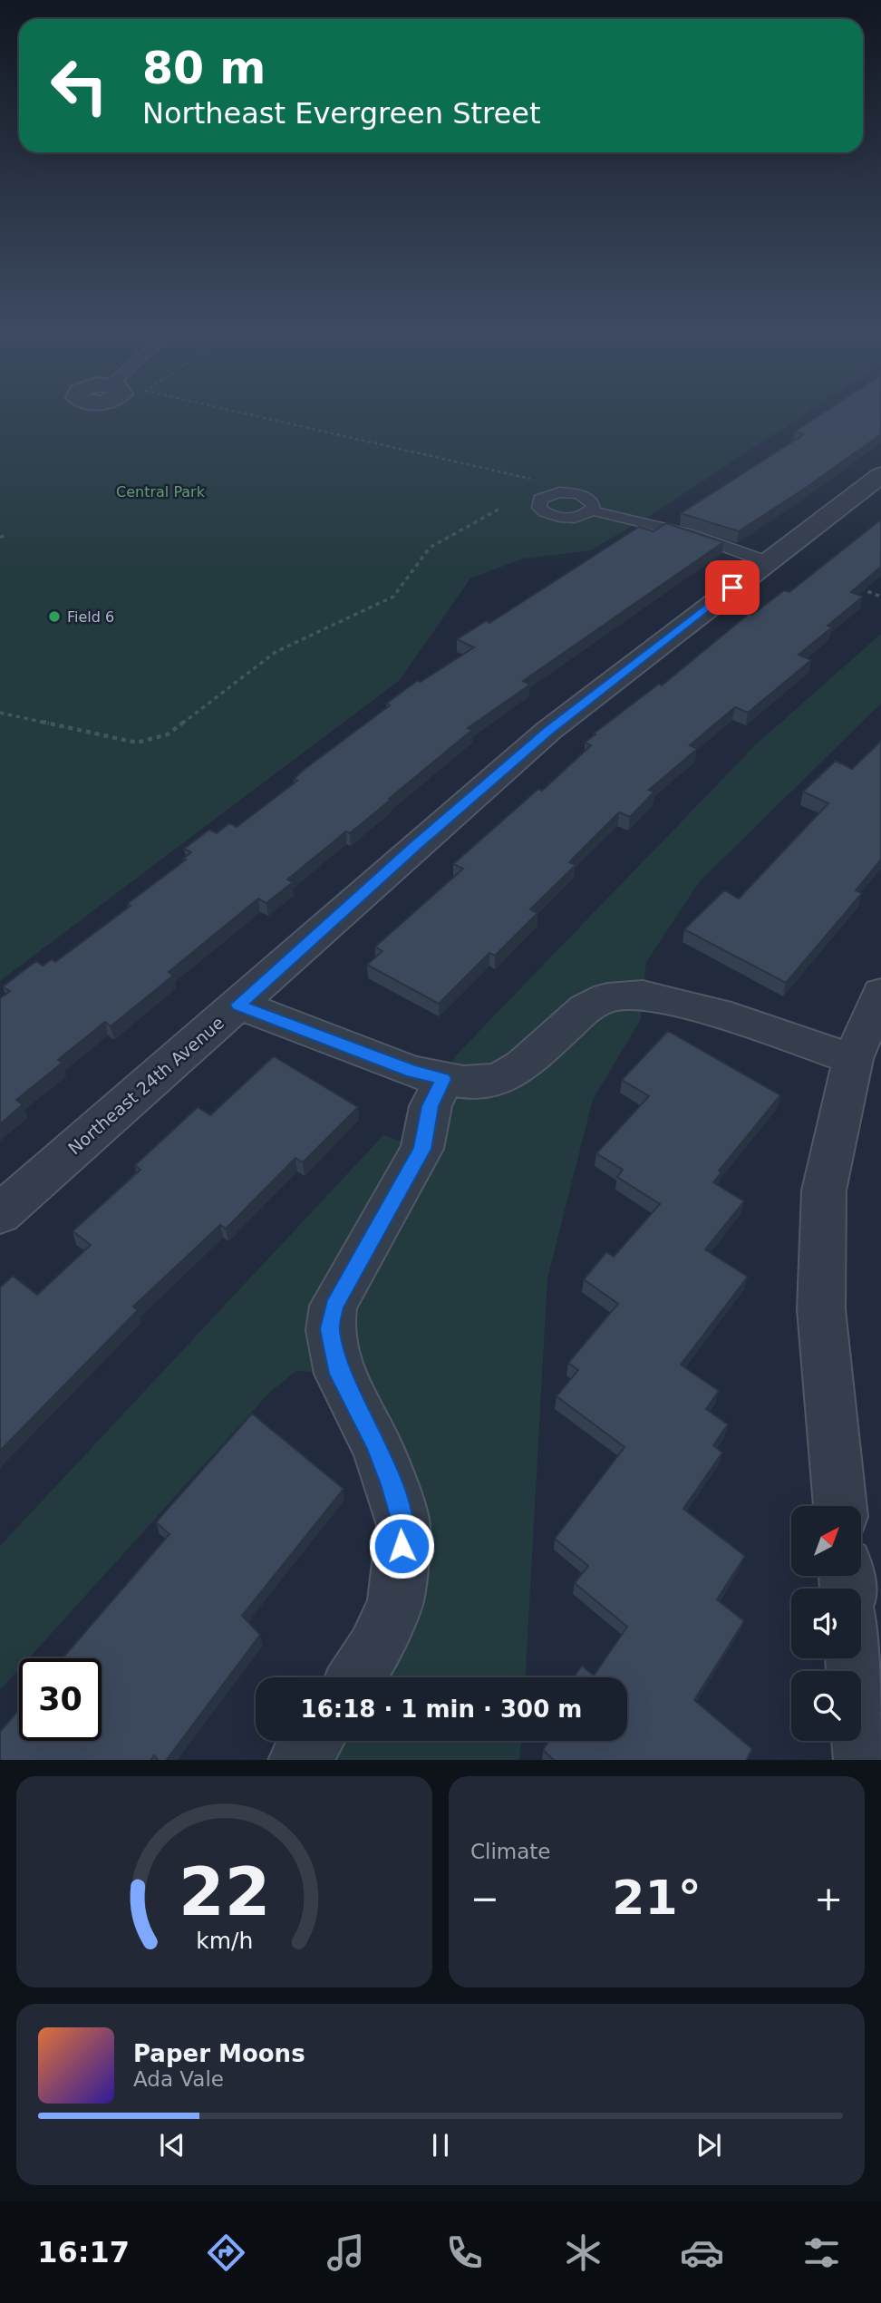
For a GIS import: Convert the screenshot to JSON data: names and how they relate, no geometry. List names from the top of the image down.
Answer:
{
  "streets": {
    "street": ["Northeast 24th Avenue"]
  },
  "parks": ["Central Park"],
  "places": ["Field 6"],
  "north": "top right",
  "page": {
    "turn": ["80 m", "Northeast Evergreen Street"],
    "limit": "30",
    "trip": "16:18 · 1 min · 300 m",
    "tile": "Climate",
    "heat": ["−", "21°", "+"],
    "song": ["Paper Moons", "Ada Vale"],
    "tabs": "16:17",
    "gauge": ["22", "km/h"]
  }
}
